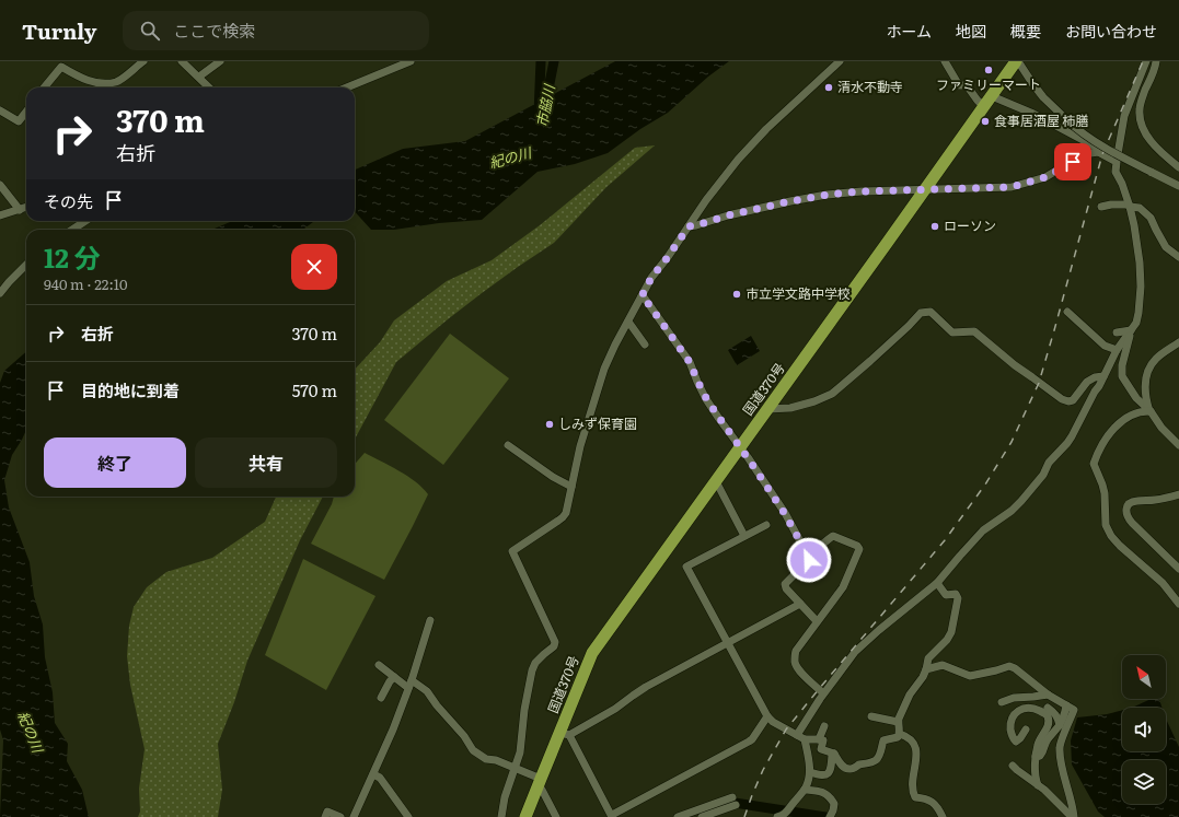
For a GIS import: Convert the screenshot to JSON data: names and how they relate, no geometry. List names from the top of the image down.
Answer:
{
  "streets": {
    "highway": ["国道370号"]
  },
  "water": ["市脇川", "紀の川"],
  "places": [
    "ファミリーマート",
    "清水不動寺",
    "食事居酒屋 柿膳",
    "ローソン",
    "市立学文路中学校",
    "しみず保育園"
  ],
  "north": "top left",
  "page": {
    "header": "Turnly",
    "search": "ここで検索",
    "nav": [
      "ホーム",
      "地図",
      "概要",
      "お問い合わせ"
    ],
    "turn": ["370 m", "右折"],
    "then": "その先",
    "heading": ["12 分", "940 m · 22:10"],
    "list": [
      {
        "name": "右折",
        "value": "370 m"
      },
      {
        "name": "目的地に到着",
        "value": "570 m"
      }
    ],
    "buttons": ["終了", "共有"]
  }
}
